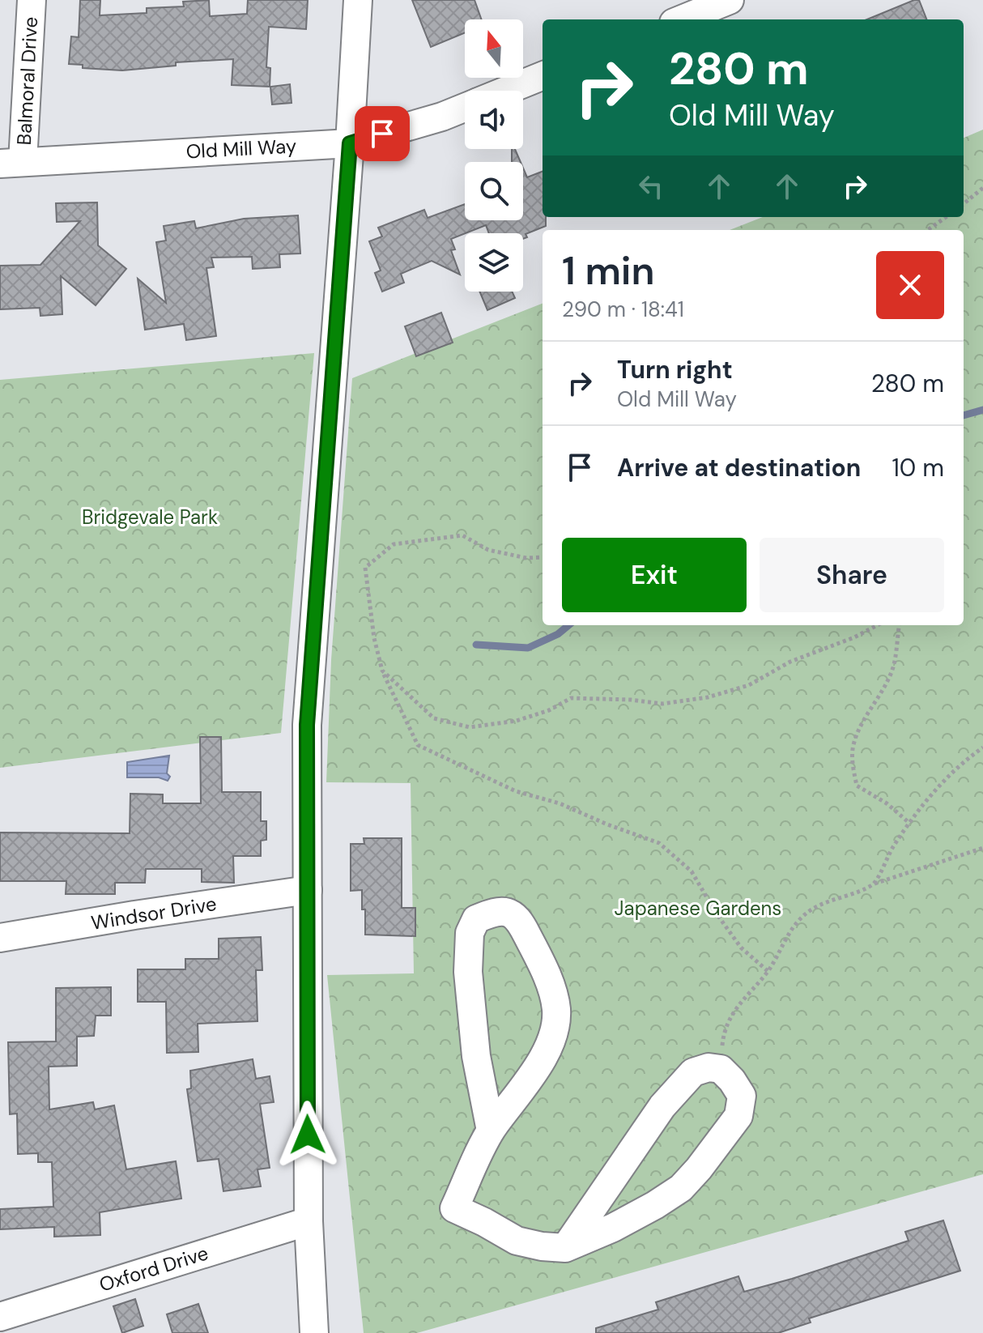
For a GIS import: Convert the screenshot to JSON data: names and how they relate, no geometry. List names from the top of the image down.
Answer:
{
  "streets": {
    "street": [
      "Balmoral Drive",
      "Old Mill Way",
      "Windsor Drive",
      "Oxford Drive"
    ]
  },
  "crossings": [
    ["Balmoral Drive", "Old Mill Way"]
  ],
  "parks": ["Bridgevale Park", "Japanese Gardens"],
  "north": "top",
  "page": {
    "turn": ["280 m", "Old Mill Way"],
    "heading": ["1 min", "290 m · 18:41"],
    "list": [
      {
        "name": "Turn right",
        "note": "Old Mill Way",
        "value": "280 m"
      },
      {
        "name": "Arrive at destination",
        "value": "10 m"
      }
    ],
    "buttons": ["Exit", "Share"]
  }
}
